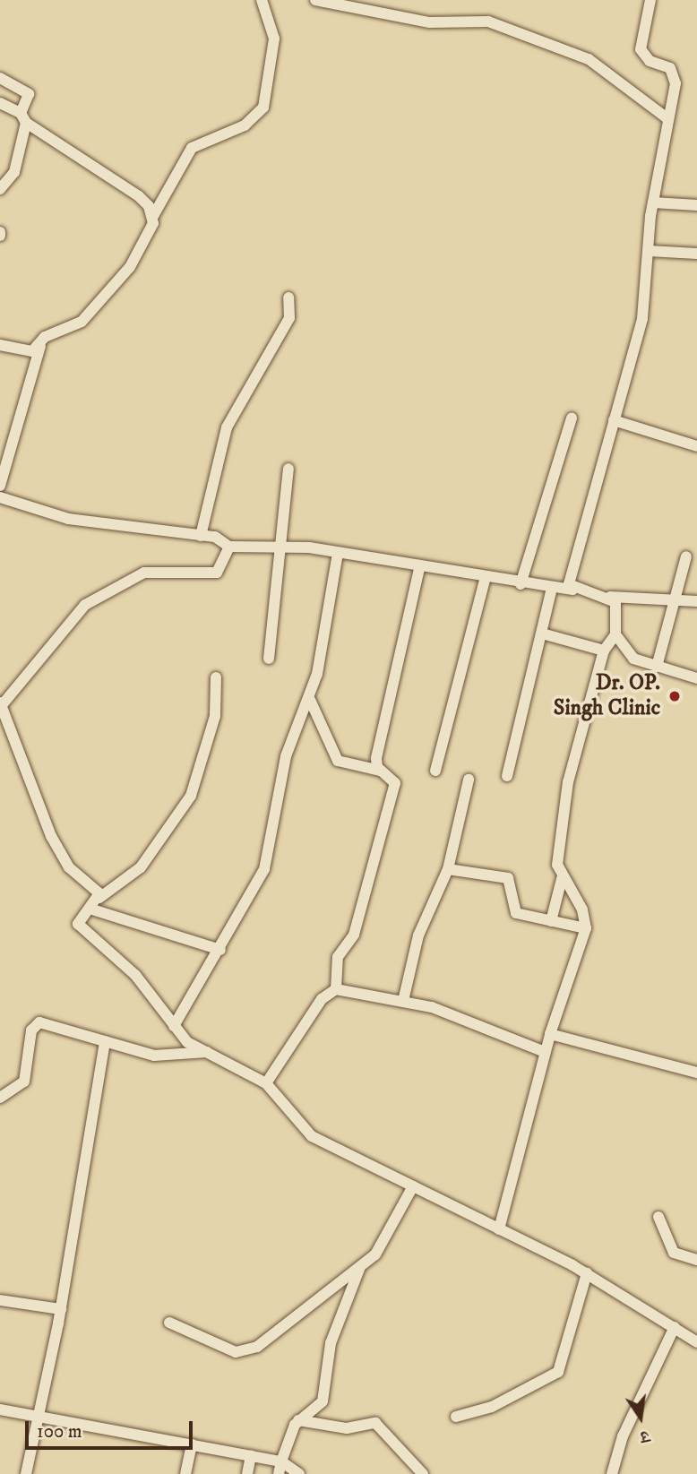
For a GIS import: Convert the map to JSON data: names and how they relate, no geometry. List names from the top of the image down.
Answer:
{
  "places": ["Dr. OP. Singh Clinic"],
  "scale_bar": "100 m",
  "north": "bottom"
}
